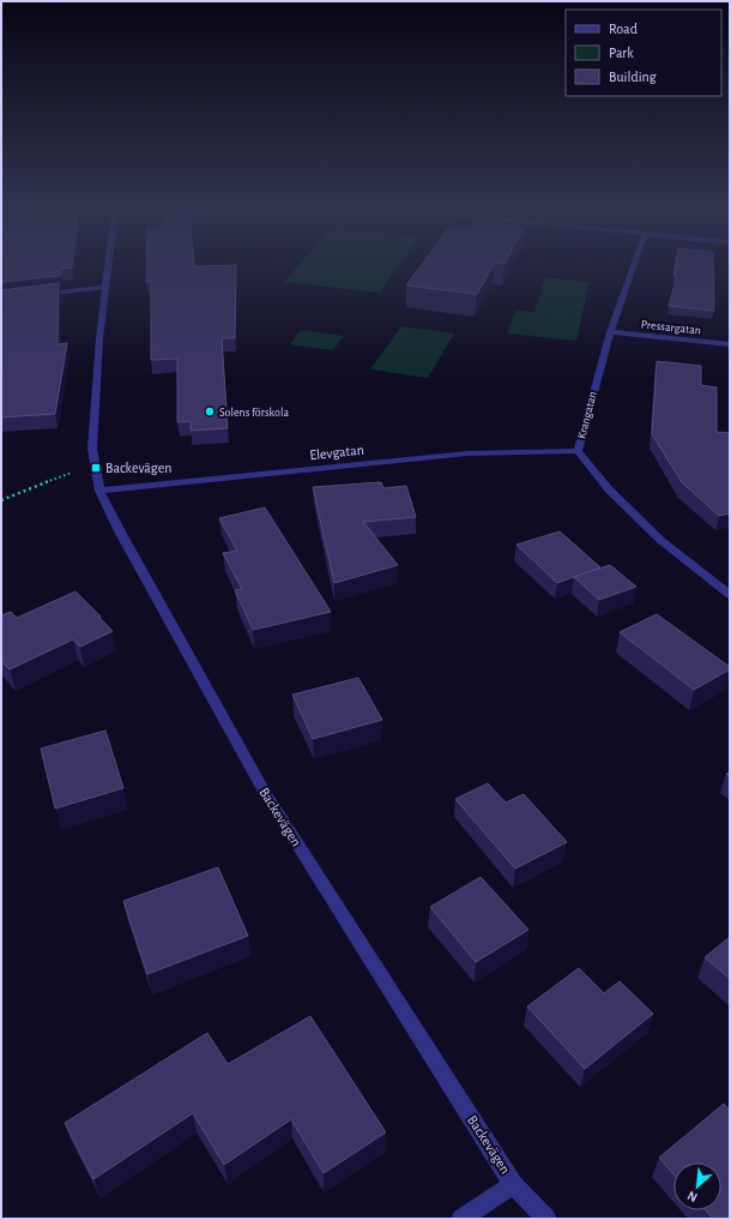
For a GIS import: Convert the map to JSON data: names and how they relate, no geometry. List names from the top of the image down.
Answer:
{
  "streets": {
    "street": [
      "Pressargatan",
      "Krangatan",
      "Elevgatan",
      "Backevägen"
    ]
  },
  "crossings": [
    ["Pressargatan", "Krangatan"],
    ["Krangatan", "Elevgatan"],
    ["Elevgatan", "Backevägen"]
  ],
  "places": {
    "other": ["Solens förskola"],
    "transit": ["Backevägen"]
  },
  "legend": ["Road", "Park", "Building"],
  "north": "bottom left"
}
